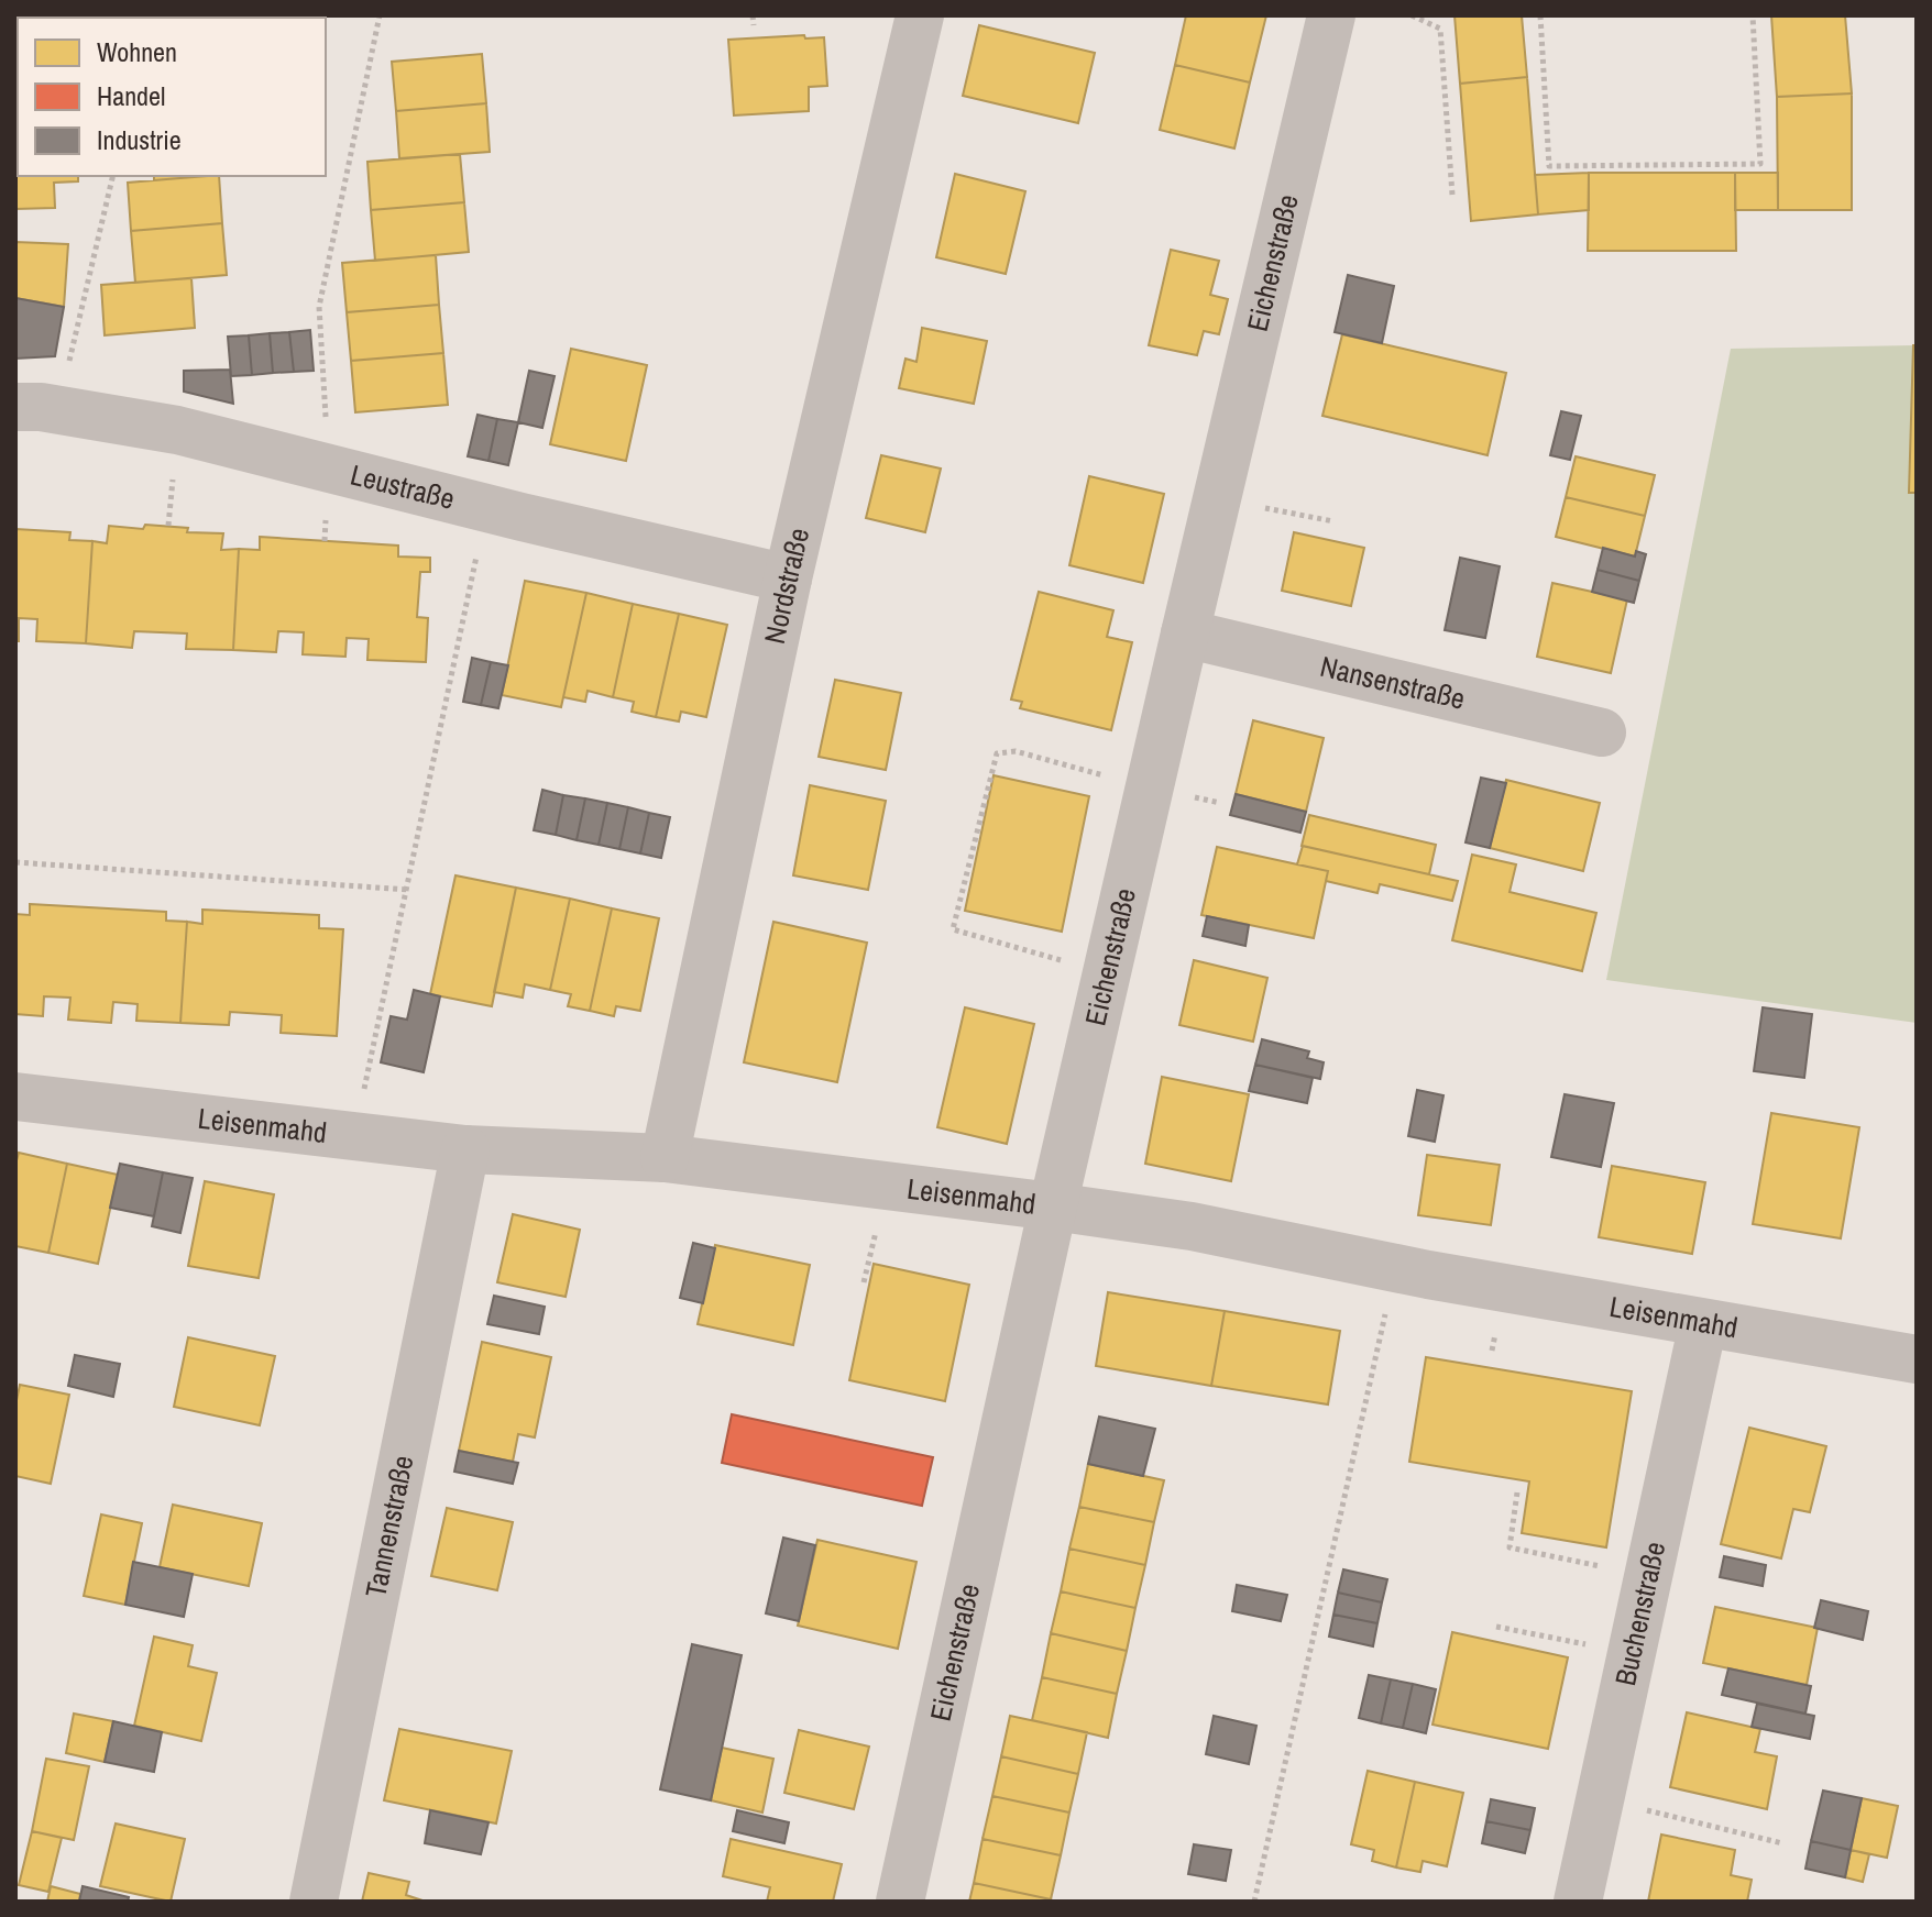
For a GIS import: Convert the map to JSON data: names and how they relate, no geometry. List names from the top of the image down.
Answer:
{
  "streets": {
    "street": [
      "Eichenstraße",
      "Leustraße",
      "Nordstraße",
      "Nansenstraße",
      "Leisenmahd",
      "Tannenstraße",
      "Buchenstraße"
    ]
  },
  "crossings": [
    ["Eichenstraße", "Nansenstraße"],
    ["Eichenstraße", "Leisenmahd"],
    ["Leustraße", "Nordstraße"],
    ["Nordstraße", "Leisenmahd"],
    ["Leisenmahd", "Tannenstraße"],
    ["Leisenmahd", "Buchenstraße"]
  ],
  "legend": ["Wohnen", "Handel", "Industrie"]
}
